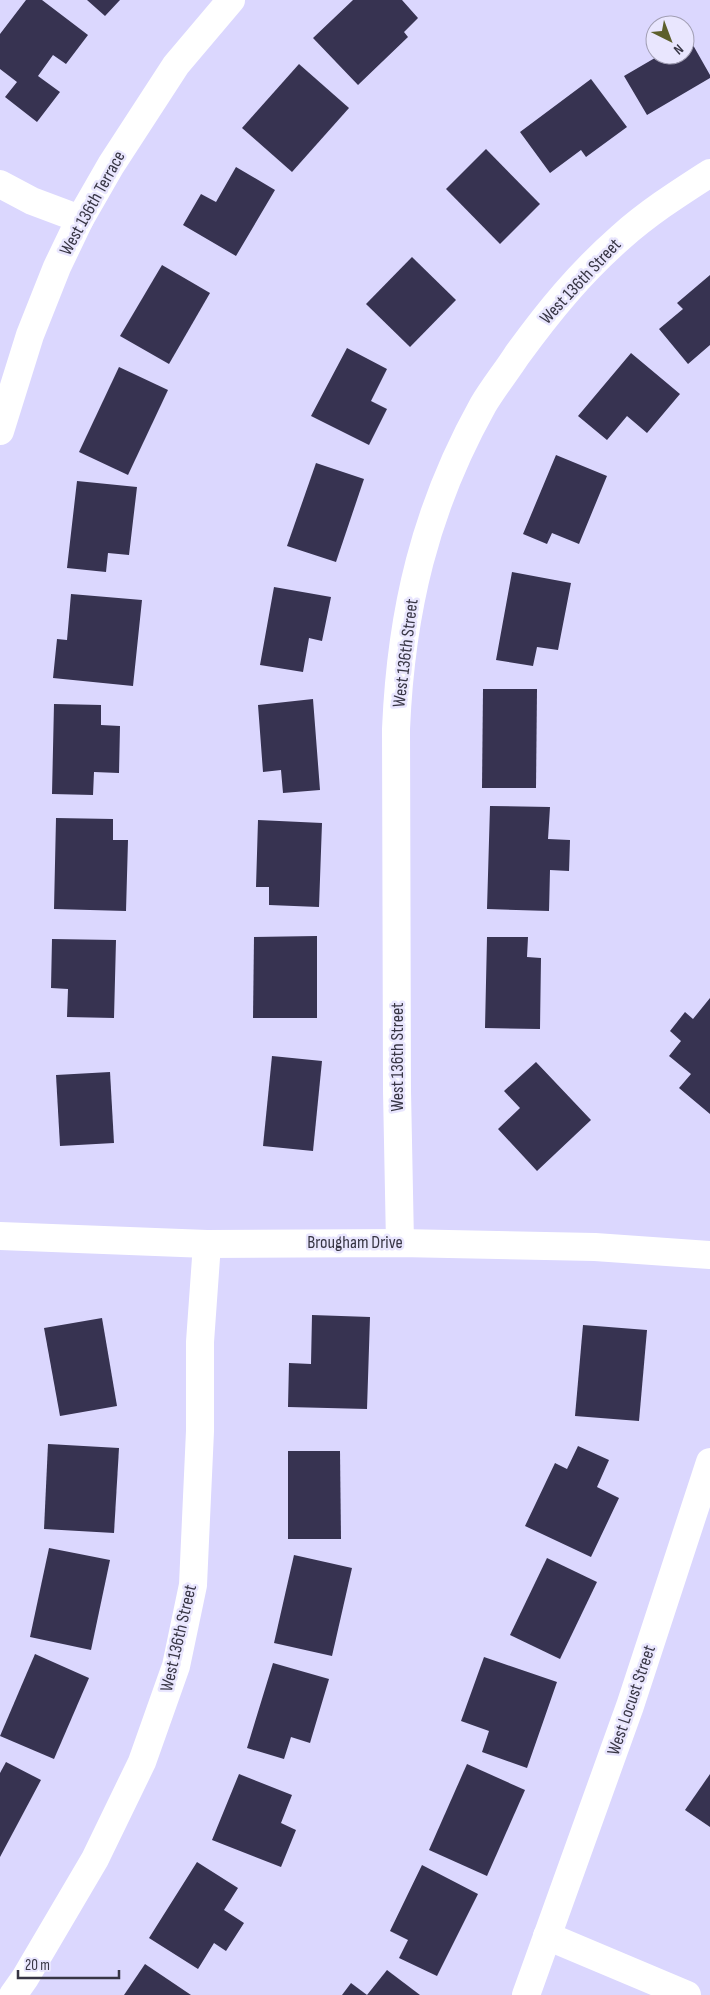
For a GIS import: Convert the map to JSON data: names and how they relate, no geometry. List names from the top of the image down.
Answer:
{
  "streets": {
    "street": [
      "West 136th Terrace",
      "West 136th Street",
      "Brougham Drive",
      "West Locust Street"
    ]
  },
  "crossings": [
    ["West 136th Street", "Brougham Drive"]
  ],
  "scale_bar": "20 m",
  "north": "bottom right"
}
